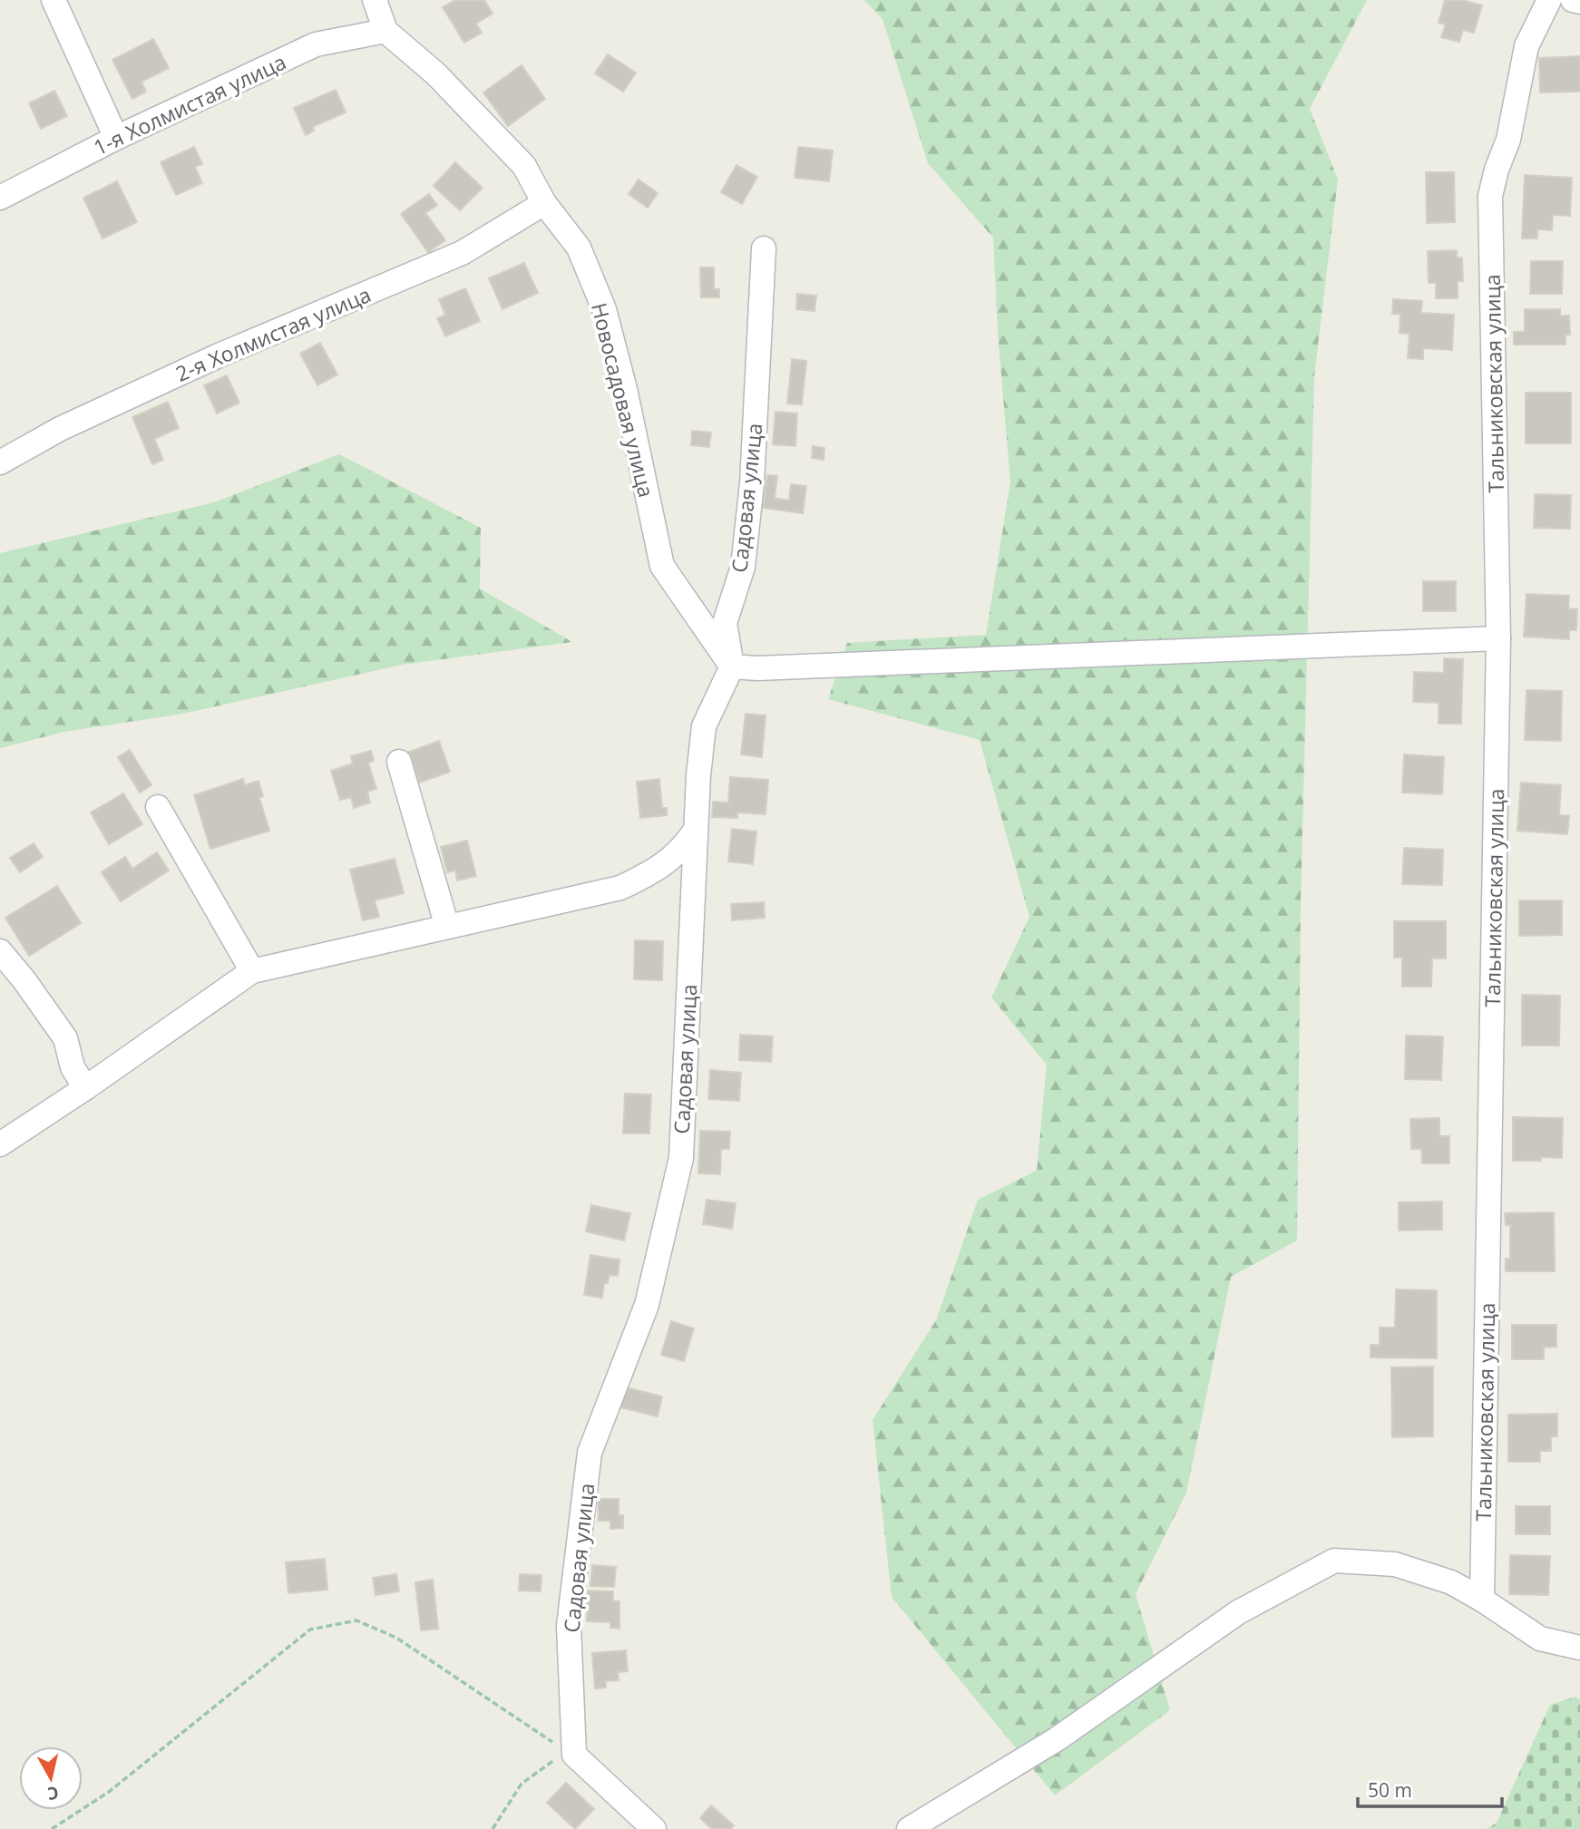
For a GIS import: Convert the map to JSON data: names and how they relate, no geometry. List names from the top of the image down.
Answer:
{
  "streets": {
    "street": [
      "1-я Холмистая улица",
      "2-я Холмистая улица",
      "Тальниковская улица",
      "Новосадовая улица",
      "Садовая улица"
    ]
  },
  "crossings": [
    ["1-я Холмистая улица", "Новосадовая улица"],
    ["2-я Холмистая улица", "Новосадовая улица"],
    ["Новосадовая улица", "Садовая улица"]
  ],
  "scale_bar": "50 m",
  "north": "bottom"
}
